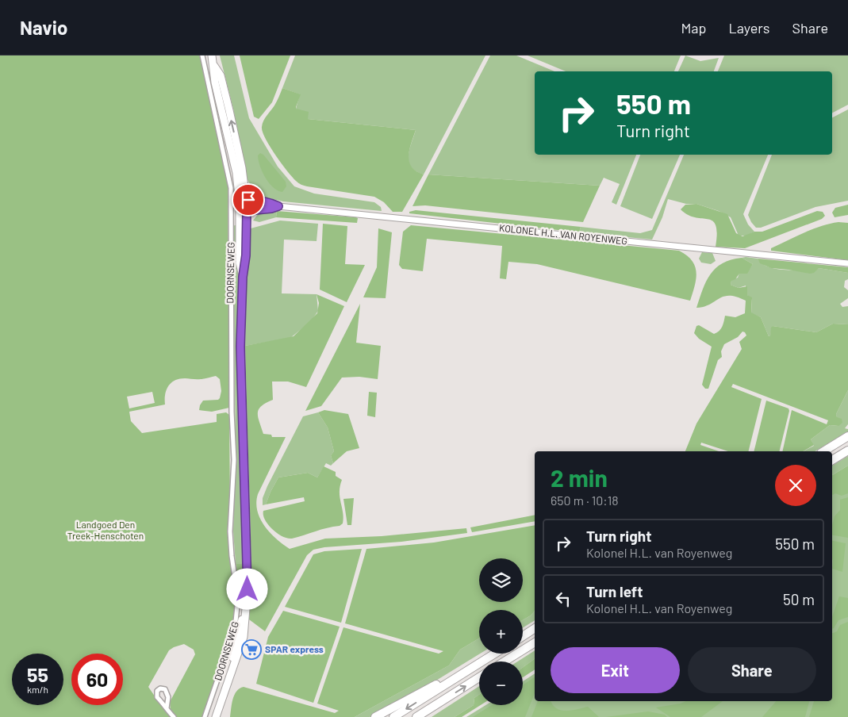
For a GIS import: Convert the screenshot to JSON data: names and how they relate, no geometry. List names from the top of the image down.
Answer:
{
  "streets": {
    "main road": ["DOORNSEWEG"],
    "street": ["KOLONEL H.L. VAN ROYENWEG"]
  },
  "crossings": [
    ["KOLONEL H.L. VAN ROYENWEG", "DOORNSEWEG"]
  ],
  "parks": ["Landgoed Den Treek-Henschoten"],
  "places": {
    "supermarket": ["SPAR express"]
  },
  "page": {
    "header": "Navio",
    "nav": ["Map", "Layers", "Share"],
    "turn": ["550 m", "Turn right"],
    "heading": ["2 min", "650 m · 10:18"],
    "list": [
      {
        "name": "Turn right",
        "note": "Kolonel H.L. van Royenweg",
        "value": "550 m"
      },
      {
        "name": "Turn left",
        "note": "Kolonel H.L. van Royenweg",
        "value": "50 m"
      }
    ],
    "map_buttons": ["+", "−"],
    "buttons": ["Exit", "Share"],
    "speed": "55 km/h",
    "limit": "60"
  }
}
